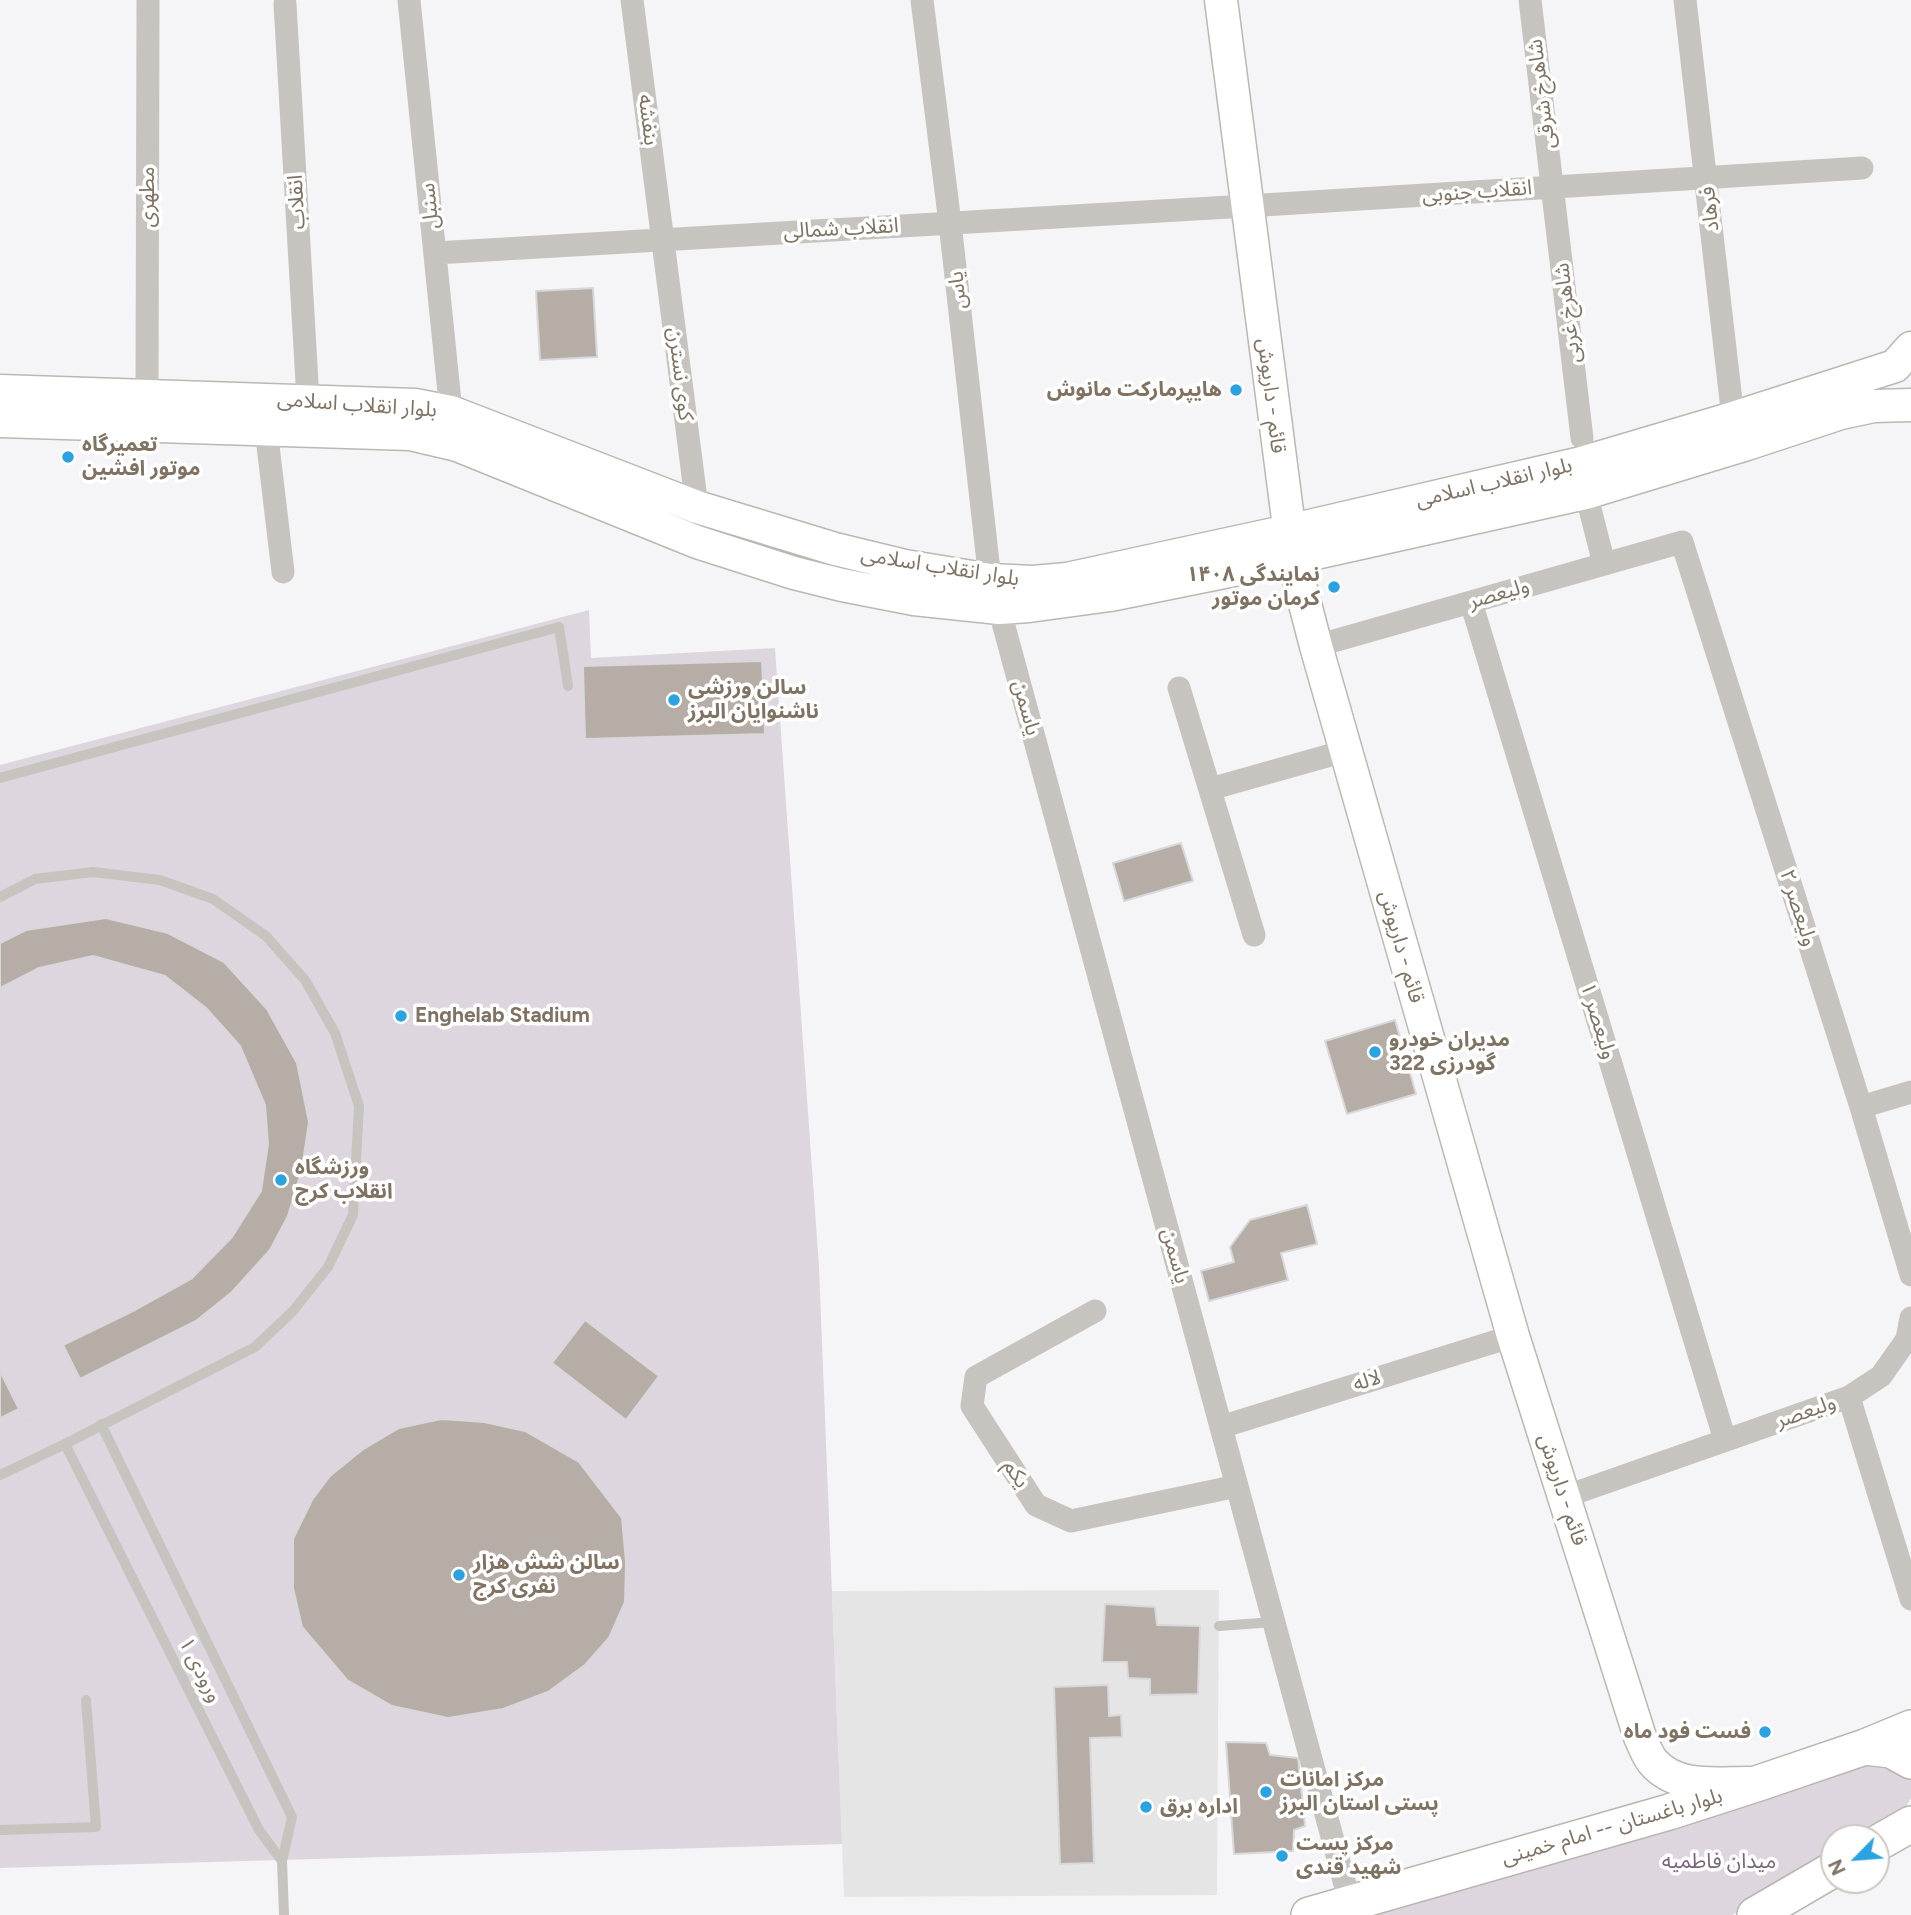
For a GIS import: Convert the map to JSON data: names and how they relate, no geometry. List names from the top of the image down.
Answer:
{
  "streets": {
    "main road": ["قائم - داریوش", "بلوار انقلاب اسلامی", "بلوار باغستان -- امام خمینی"],
    "street": [
      "شاهرخ شرقی",
      "بنفشه",
      "انقلاب جنوبی",
      "مطهری",
      "انقلاب",
      "سنبل",
      "فرهاد",
      "انقلاب شمالی",
      "یاس",
      "شاهرخ غربی",
      "کوی نسترن",
      "ولیعصر",
      "یاسمن",
      "ولیعصر ۲",
      "ولیعصر ۱",
      "لاله",
      "یکم"
    ],
    "lane": ["ورودی ۱"]
  },
  "crossings": [
    ["شاهرخ شرقی", "انقلاب جنوبی"],
    ["شاهرخ شرقی", "شاهرخ غربی"],
    ["بنفشه", "انقلاب شمالی"],
    ["بنفشه", "کوی نسترن"],
    ["انقلاب جنوبی", "فرهاد"],
    ["انقلاب جنوبی", "انقلاب شمالی"],
    ["انقلاب جنوبی", "شاهرخ غربی"],
    ["انقلاب جنوبی", "قائم - داریوش"],
    ["مطهری", "بلوار انقلاب اسلامی"],
    ["انقلاب", "بلوار انقلاب اسلامی"],
    ["سنبل", "انقلاب شمالی"],
    ["سنبل", "بلوار انقلاب اسلامی"],
    ["فرهاد", "بلوار انقلاب اسلامی"],
    ["انقلاب شمالی", "یاس"],
    ["انقلاب شمالی", "کوی نسترن"],
    ["انقلاب شمالی", "قائم - داریوش"],
    ["یاس", "بلوار انقلاب اسلامی"],
    ["یاس", "یاسمن"],
    ["کوی نسترن", "بلوار انقلاب اسلامی"],
    ["قائم - داریوش", "بلوار انقلاب اسلامی"],
    ["قائم - داریوش", "ولیعصر"],
    ["قائم - داریوش", "لاله"],
    ["قائم - داریوش", "بلوار باغستان -- امام خمینی"],
    ["بلوار انقلاب اسلامی", "یاسمن"],
    ["ولیعصر", "ولیعصر ۲"],
    ["ولیعصر", "ولیعصر ۱"],
    ["یاسمن", "لاله"],
    ["یاسمن", "یکم"],
    ["یاسمن", "بلوار باغستان -- امام خمینی"]
  ],
  "parks": ["میدان فاطمیه"],
  "places": [
    "هایپرمارکت مانوش",
    "تعمیرگاه موتور افشین",
    "نمایندگی ۱۴۰۸ کرمان موتور",
    "سالن ورزشی ناشنوایان البرز",
    "Enghelab Stadium",
    "مدیران خودرو گودرزی 322",
    "ورزشگاه انقلاب کرج",
    "سالن شش هزار نفری کرج",
    "فست فود ماه",
    "مرکز امانات پستی استان البرز",
    "اداره برق",
    "مرکز پست شهید قندی"
  ],
  "north": "bottom left"
}
